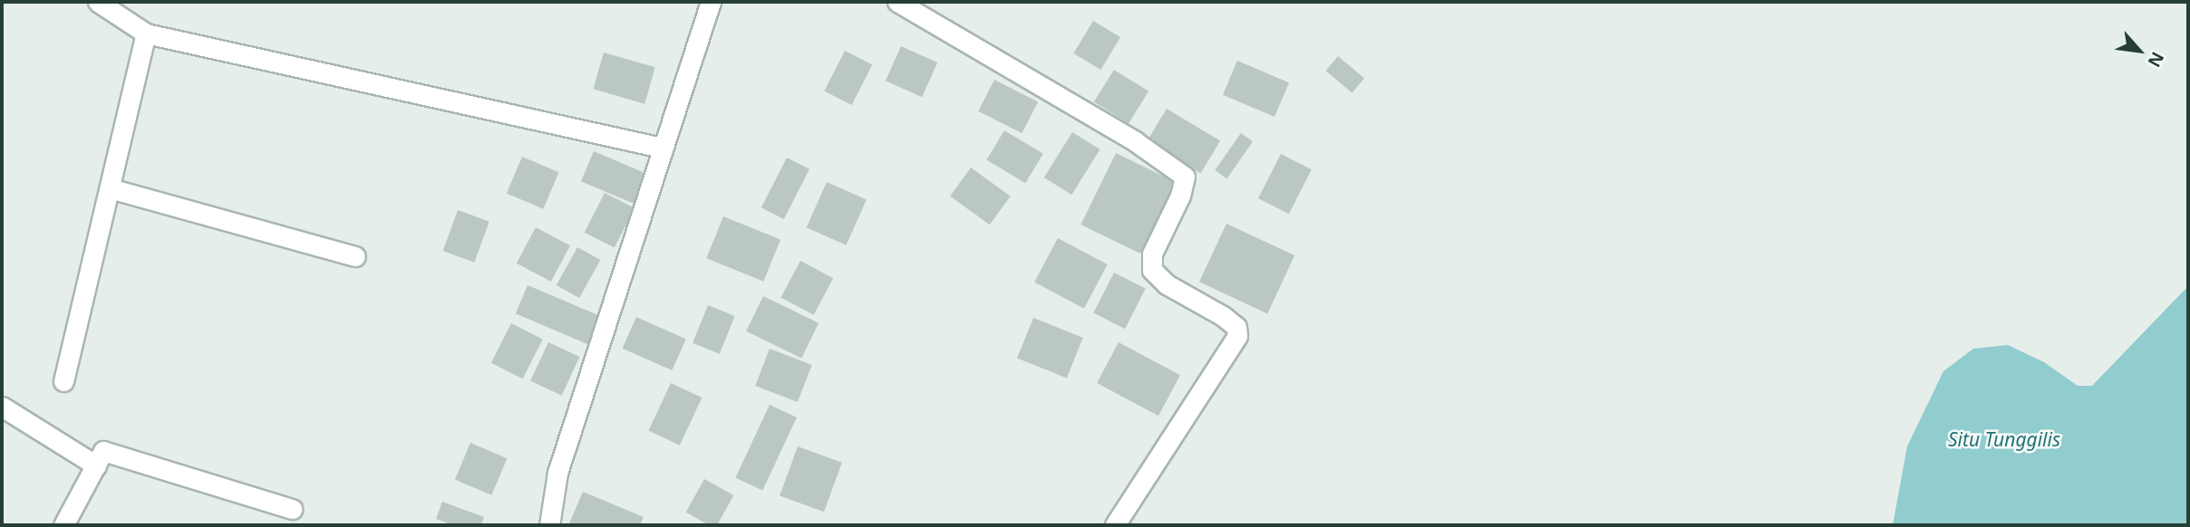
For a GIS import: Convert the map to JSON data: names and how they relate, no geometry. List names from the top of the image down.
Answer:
{
  "water": ["Situ Tunggilis"],
  "north": "bottom right"
}
